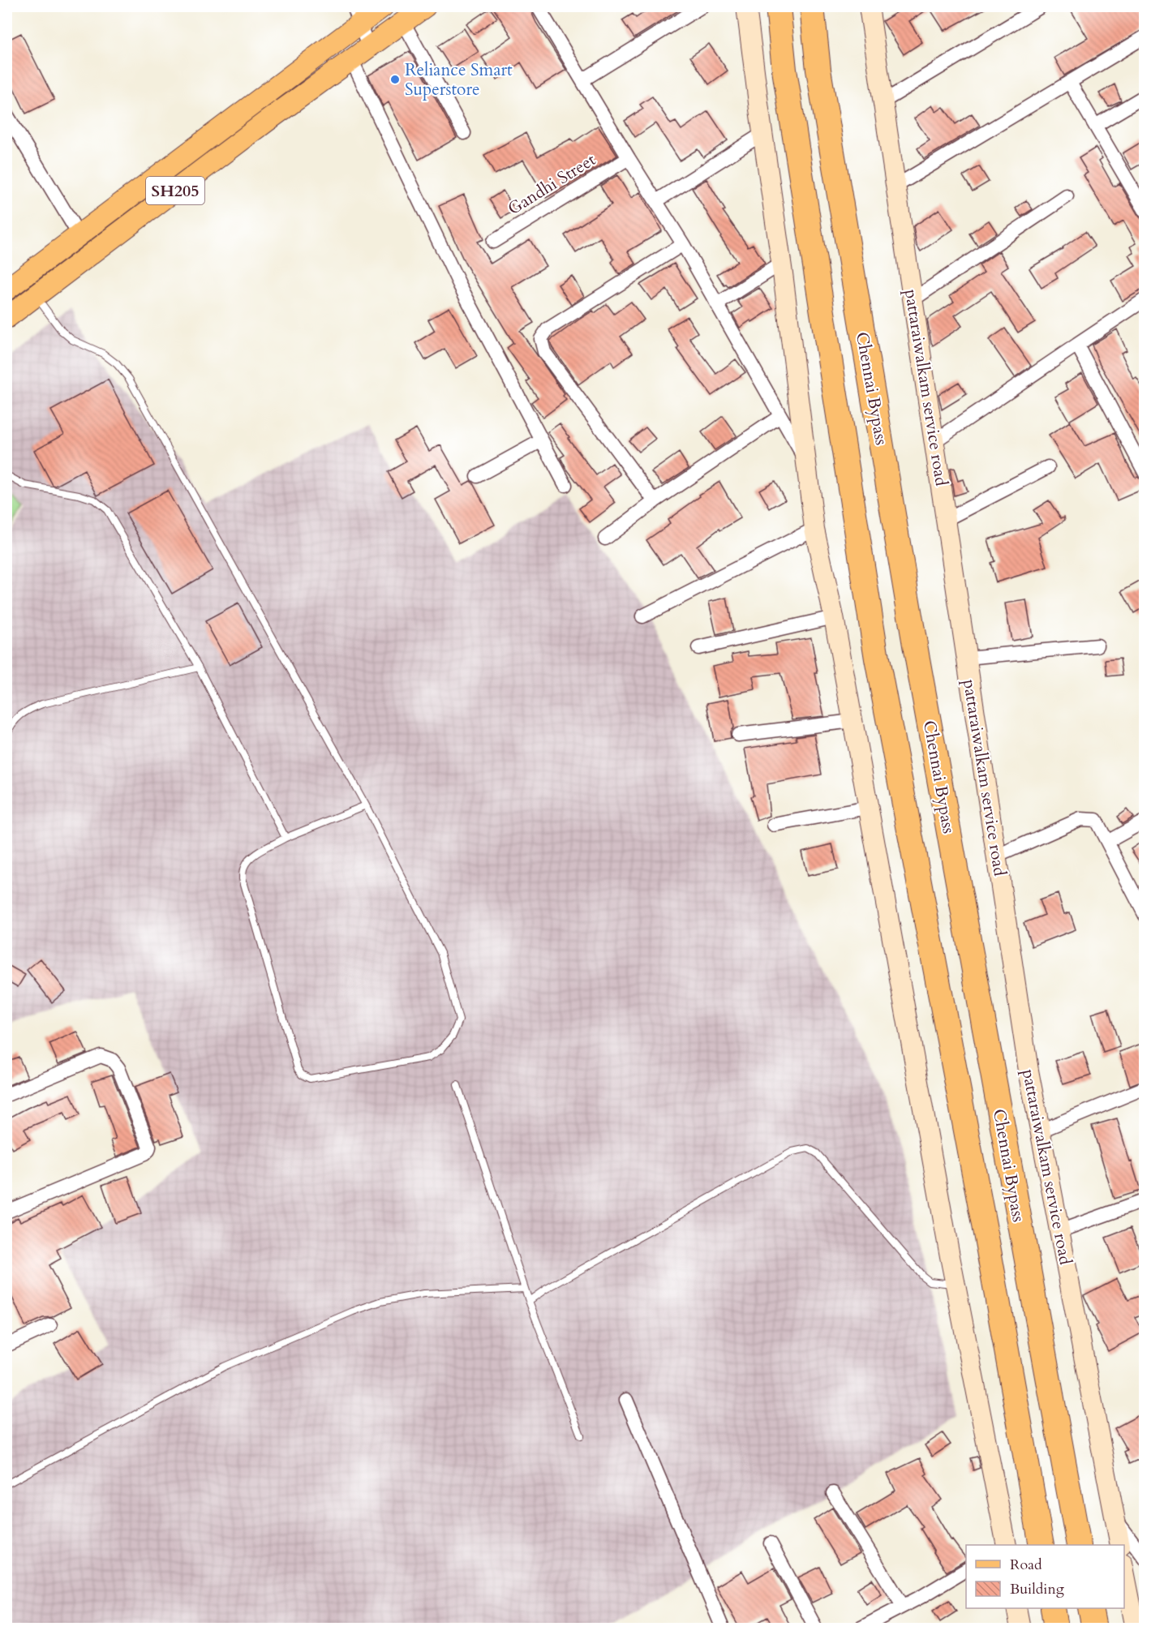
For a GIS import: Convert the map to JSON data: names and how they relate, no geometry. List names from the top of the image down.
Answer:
{
  "streets": {
    "highway": ["Chennai Bypass"],
    "main road": ["SH205"],
    "street": ["Gandhi Street", "pattaraiwalkam service road"]
  },
  "places": ["Reliance Smart Superstore"],
  "legend": ["Road", "Building"]
}
